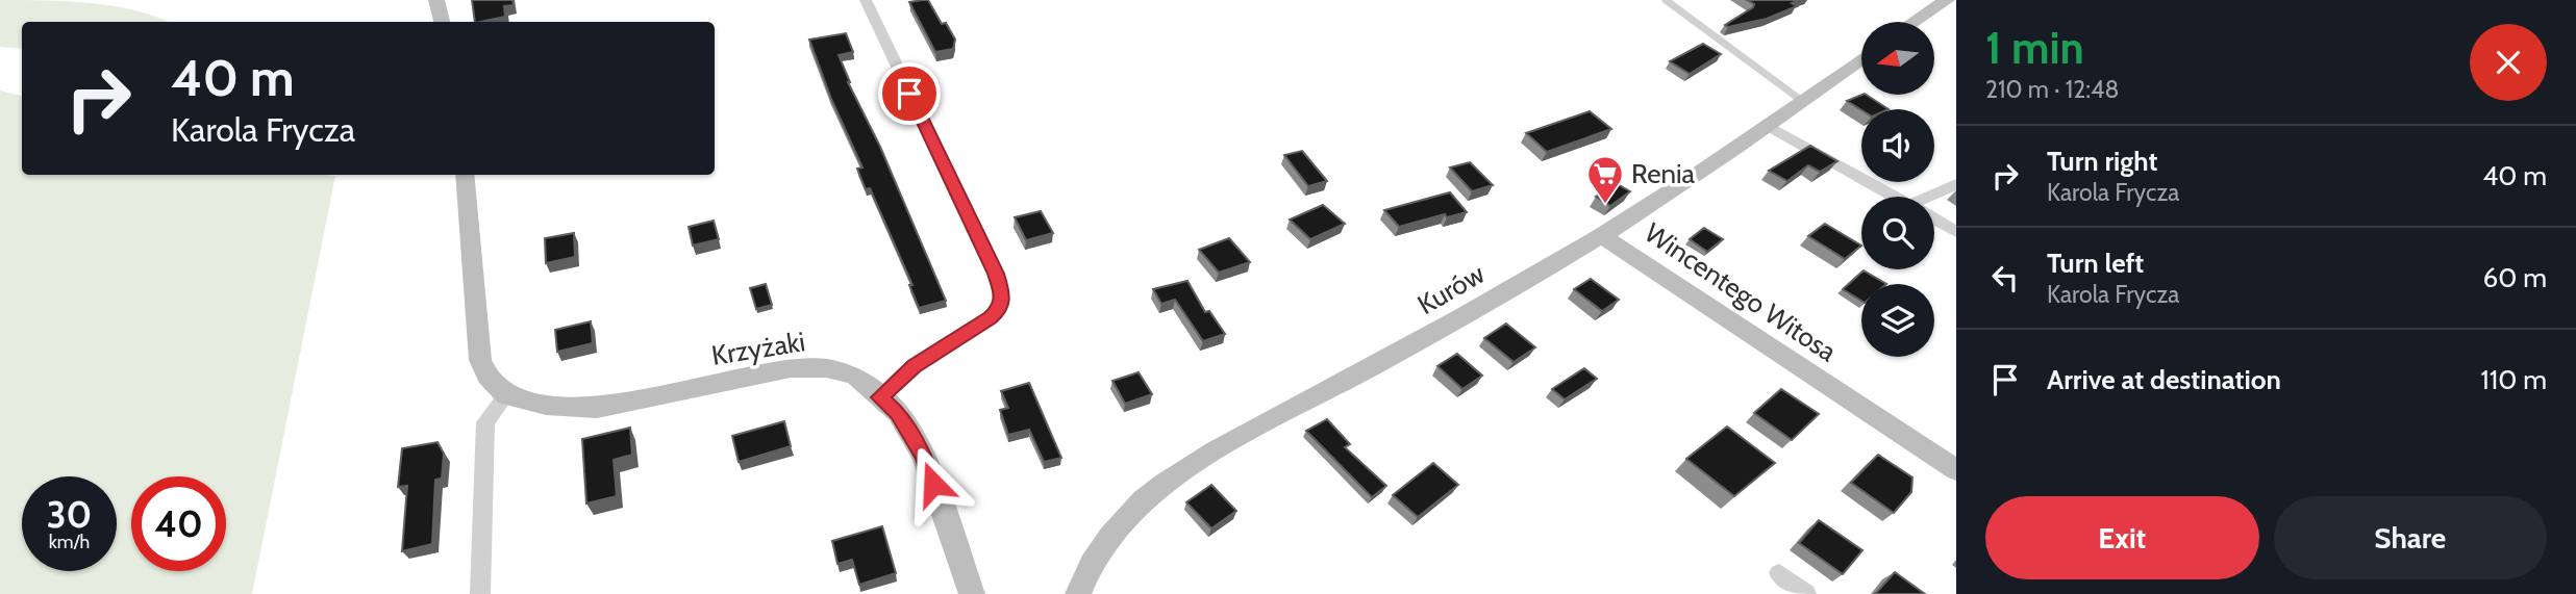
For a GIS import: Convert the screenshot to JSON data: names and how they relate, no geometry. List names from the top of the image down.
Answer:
{
  "streets": {
    "street": ["Kurów", "Wincentego Witosa", "Krzyżaki"]
  },
  "crossings": [
    ["Kurów", "Wincentego Witosa"]
  ],
  "places": {
    "supermarket": ["Renia"]
  },
  "north": "left",
  "page": {
    "heading": ["1 min", "210 m · 12:48"],
    "turn": ["40 m", "Karola Frycza"],
    "list": [
      {
        "name": "Turn right",
        "note": "Karola Frycza",
        "value": "40 m"
      },
      {
        "name": "Turn left",
        "note": "Karola Frycza",
        "value": "60 m"
      },
      {
        "name": "Arrive at destination",
        "value": "110 m"
      }
    ],
    "speed": "30 km/h",
    "limit": "40",
    "buttons": ["Exit", "Share"]
  }
}
